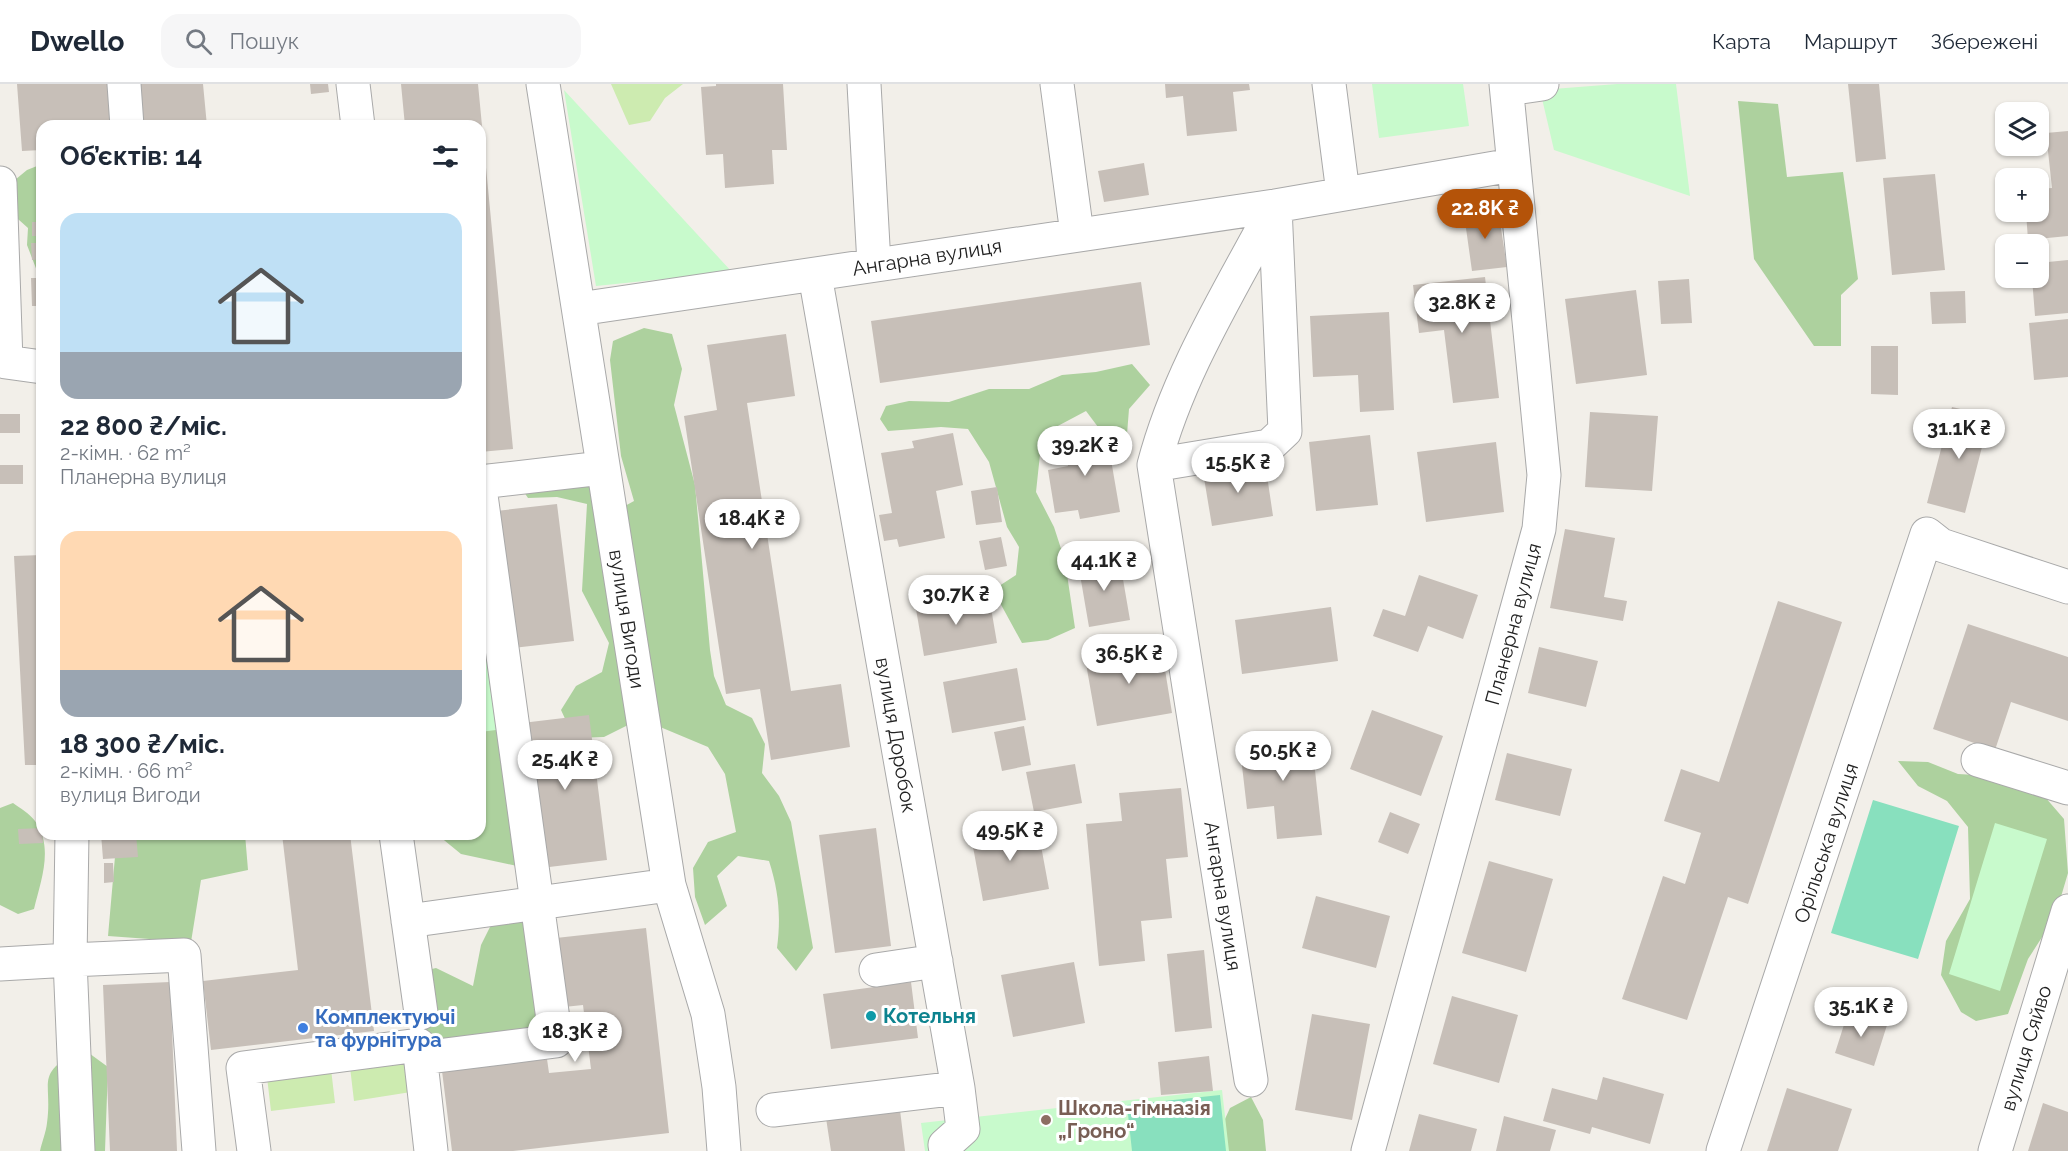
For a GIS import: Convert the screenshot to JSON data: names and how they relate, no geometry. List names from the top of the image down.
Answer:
{
  "streets": {
    "street": [
      "Ангарна вулиця",
      "вулиця Вигоди",
      "Планерна вулиця",
      "вулиця Доробок",
      "Орільська вулиця",
      "вулиця Сяйво"
    ]
  },
  "crossings": [
    ["Ангарна вулиця", "вулиця Вигоди"],
    ["Ангарна вулиця", "Планерна вулиця"],
    ["Ангарна вулиця", "вулиця Доробок"]
  ],
  "places": ["Котельня", "Комплектуючі та фурнітура", "Школа-гімназія „Гроно“"],
  "page": {
    "header": "Dwello",
    "search": "Пошук",
    "nav": ["Карта", "Маршрут", "Збережені"],
    "map_buttons": ["+", "−"],
    "heading": "Об’єктів: 14",
    "price": [
      "22.8K ₴",
      "32.8K ₴",
      "31.1K ₴",
      "39.2K ₴",
      "15.5K ₴",
      "18.4K ₴",
      "44.1K ₴",
      "30.7K ₴",
      "36.5K ₴",
      "50.5K ₴",
      "25.4K ₴",
      "49.5K ₴",
      "35.1K ₴",
      "18.3K ₴"
    ],
    "list": [
      {
        "name": "22 800 ₴/міс.",
        "note": "2-кімн. · 62 m² · Планерна вулиця"
      },
      {
        "name": "18 300 ₴/міс.",
        "note": "2-кімн. · 66 m² · вулиця Вигоди"
      }
    ]
  }
}
